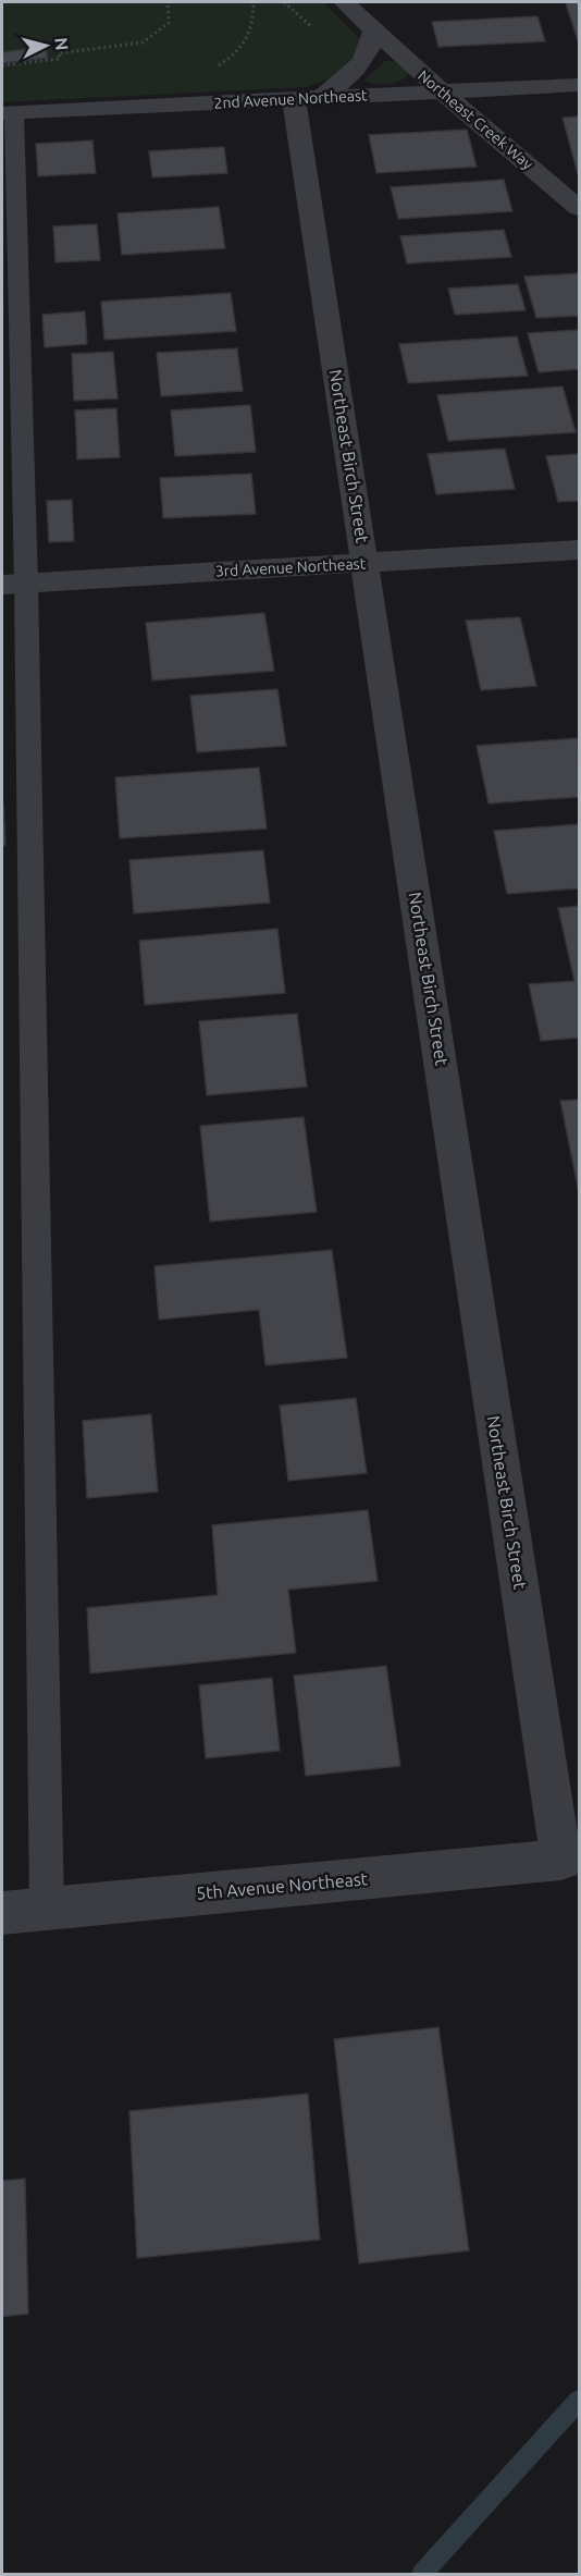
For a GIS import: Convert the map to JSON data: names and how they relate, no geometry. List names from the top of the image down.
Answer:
{
  "streets": {
    "street": [
      "2nd Avenue Northeast",
      "Northeast Creek Way",
      "Northeast Birch Street",
      "3rd Avenue Northeast",
      "5th Avenue Northeast"
    ]
  },
  "crossings": [
    ["2nd Avenue Northeast", "Northeast Creek Way"],
    ["2nd Avenue Northeast", "Northeast Birch Street"],
    ["Northeast Birch Street", "3rd Avenue Northeast"],
    ["Northeast Birch Street", "5th Avenue Northeast"]
  ],
  "north": "right"
}
